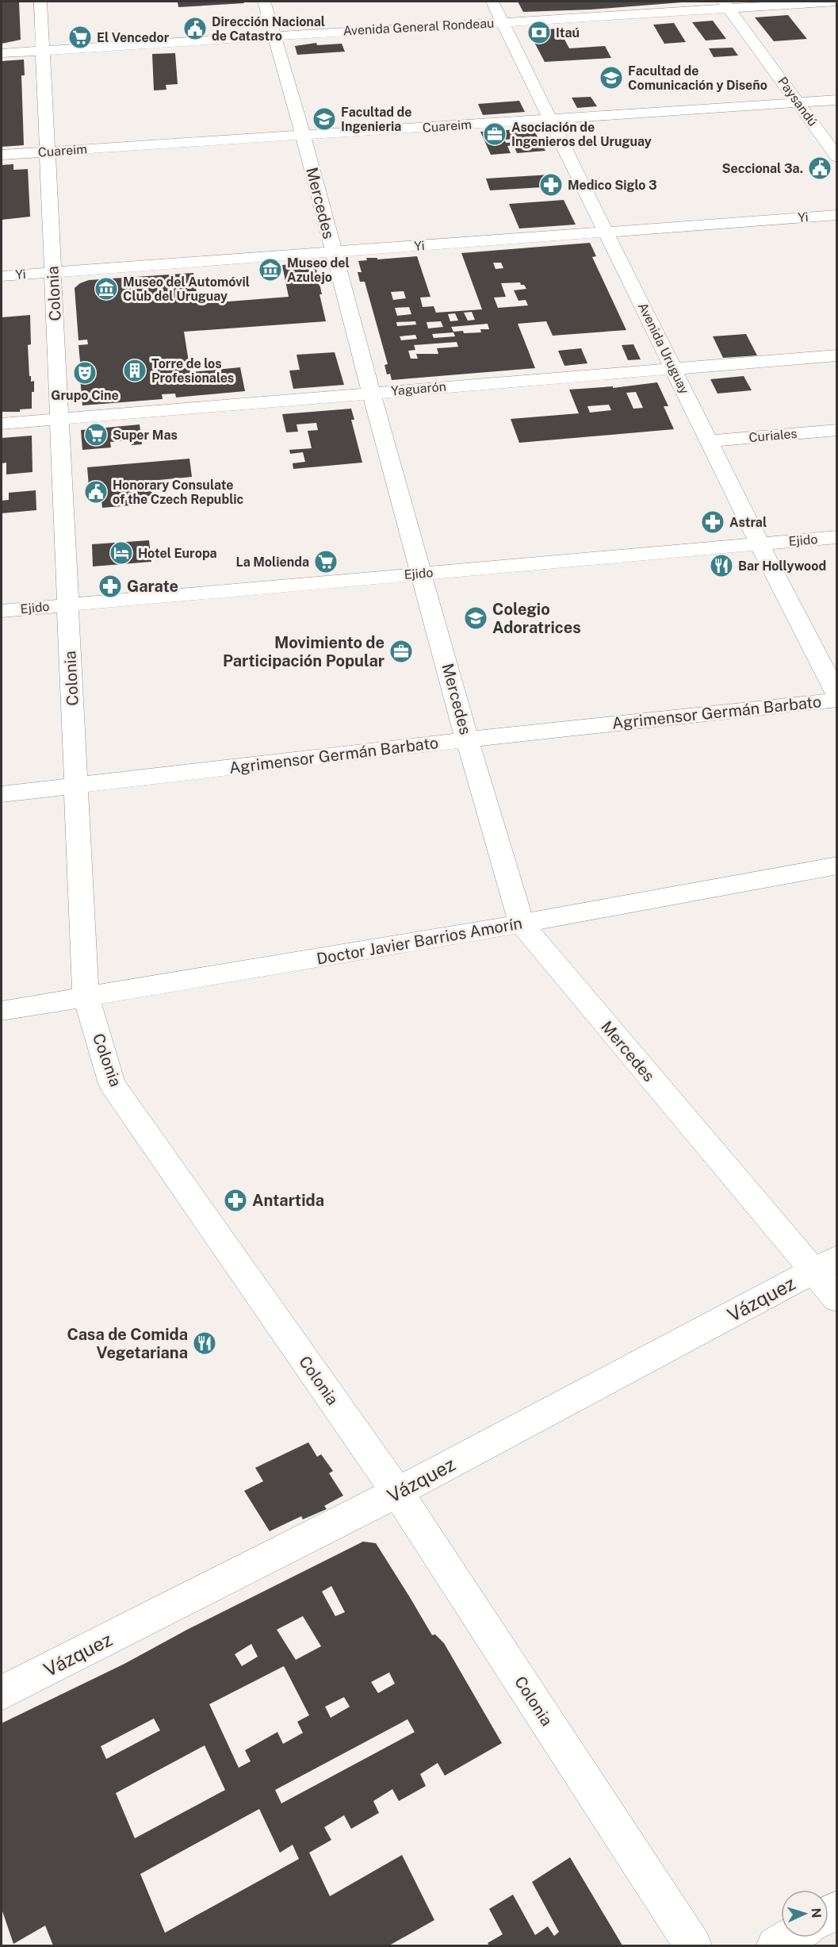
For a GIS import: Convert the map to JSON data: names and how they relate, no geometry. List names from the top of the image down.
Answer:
{
  "streets": {
    "street": [
      "Avenida General Rondeau",
      "Paysandú",
      "Cuareim",
      "Mercedes",
      "Yi",
      "Colonia",
      "Avenida Uruguay",
      "Yaguarón",
      "Curiales",
      "Ejido",
      "Agrimensor Germán Barbato",
      "Doctor Javier Barrios Amorín",
      "Vázquez"
    ]
  },
  "crossings": [
    ["Avenida General Rondeau", "Paysandú"],
    ["Avenida General Rondeau", "Mercedes"],
    ["Avenida General Rondeau", "Colonia"],
    ["Avenida General Rondeau", "Avenida Uruguay"],
    ["Paysandú", "Cuareim"],
    ["Cuareim", "Mercedes"],
    ["Cuareim", "Colonia"],
    ["Cuareim", "Avenida Uruguay"],
    ["Mercedes", "Yi"],
    ["Mercedes", "Yaguarón"],
    ["Mercedes", "Ejido"],
    ["Mercedes", "Agrimensor Germán Barbato"],
    ["Mercedes", "Doctor Javier Barrios Amorín"],
    ["Mercedes", "Vázquez"],
    ["Yi", "Colonia"],
    ["Yi", "Avenida Uruguay"],
    ["Colonia", "Yaguarón"],
    ["Colonia", "Ejido"],
    ["Colonia", "Agrimensor Germán Barbato"],
    ["Colonia", "Doctor Javier Barrios Amorín"],
    ["Colonia", "Vázquez"],
    ["Avenida Uruguay", "Yaguarón"],
    ["Avenida Uruguay", "Curiales"],
    ["Avenida Uruguay", "Ejido"]
  ],
  "places": {
    "public building": ["Dirección Nacional de Catastro", "Seccional 3a.", "Honorary Consulate of the Czech Republic"],
    "bank": ["Itaú"],
    "supermarket": ["El Vencedor", "Super Mas", "La Molienda"],
    "school or university": ["Facultad de Comunicación y Diseño", "Facultad de Ingenieria", "Colegio Adoratrices"],
    "office": ["Asociación de Ingenieros del Uruguay", "Movimiento de Participación Popular"],
    "pharmacy": [
      "Medico Siglo 3",
      "Astral",
      "Garate",
      "Antartida"
    ],
    "museum": ["Museo del Azulejo", "Museo del Automóvil Club del Uruguay"],
    "building": ["Torre de los Profesionales"],
    "theatre": ["Grupo Cine"],
    "hotel": ["Hotel Europa"],
    "restaurant": ["Bar Hollywood", "Casa de Comida Vegetariana"]
  },
  "north": "right"
}
